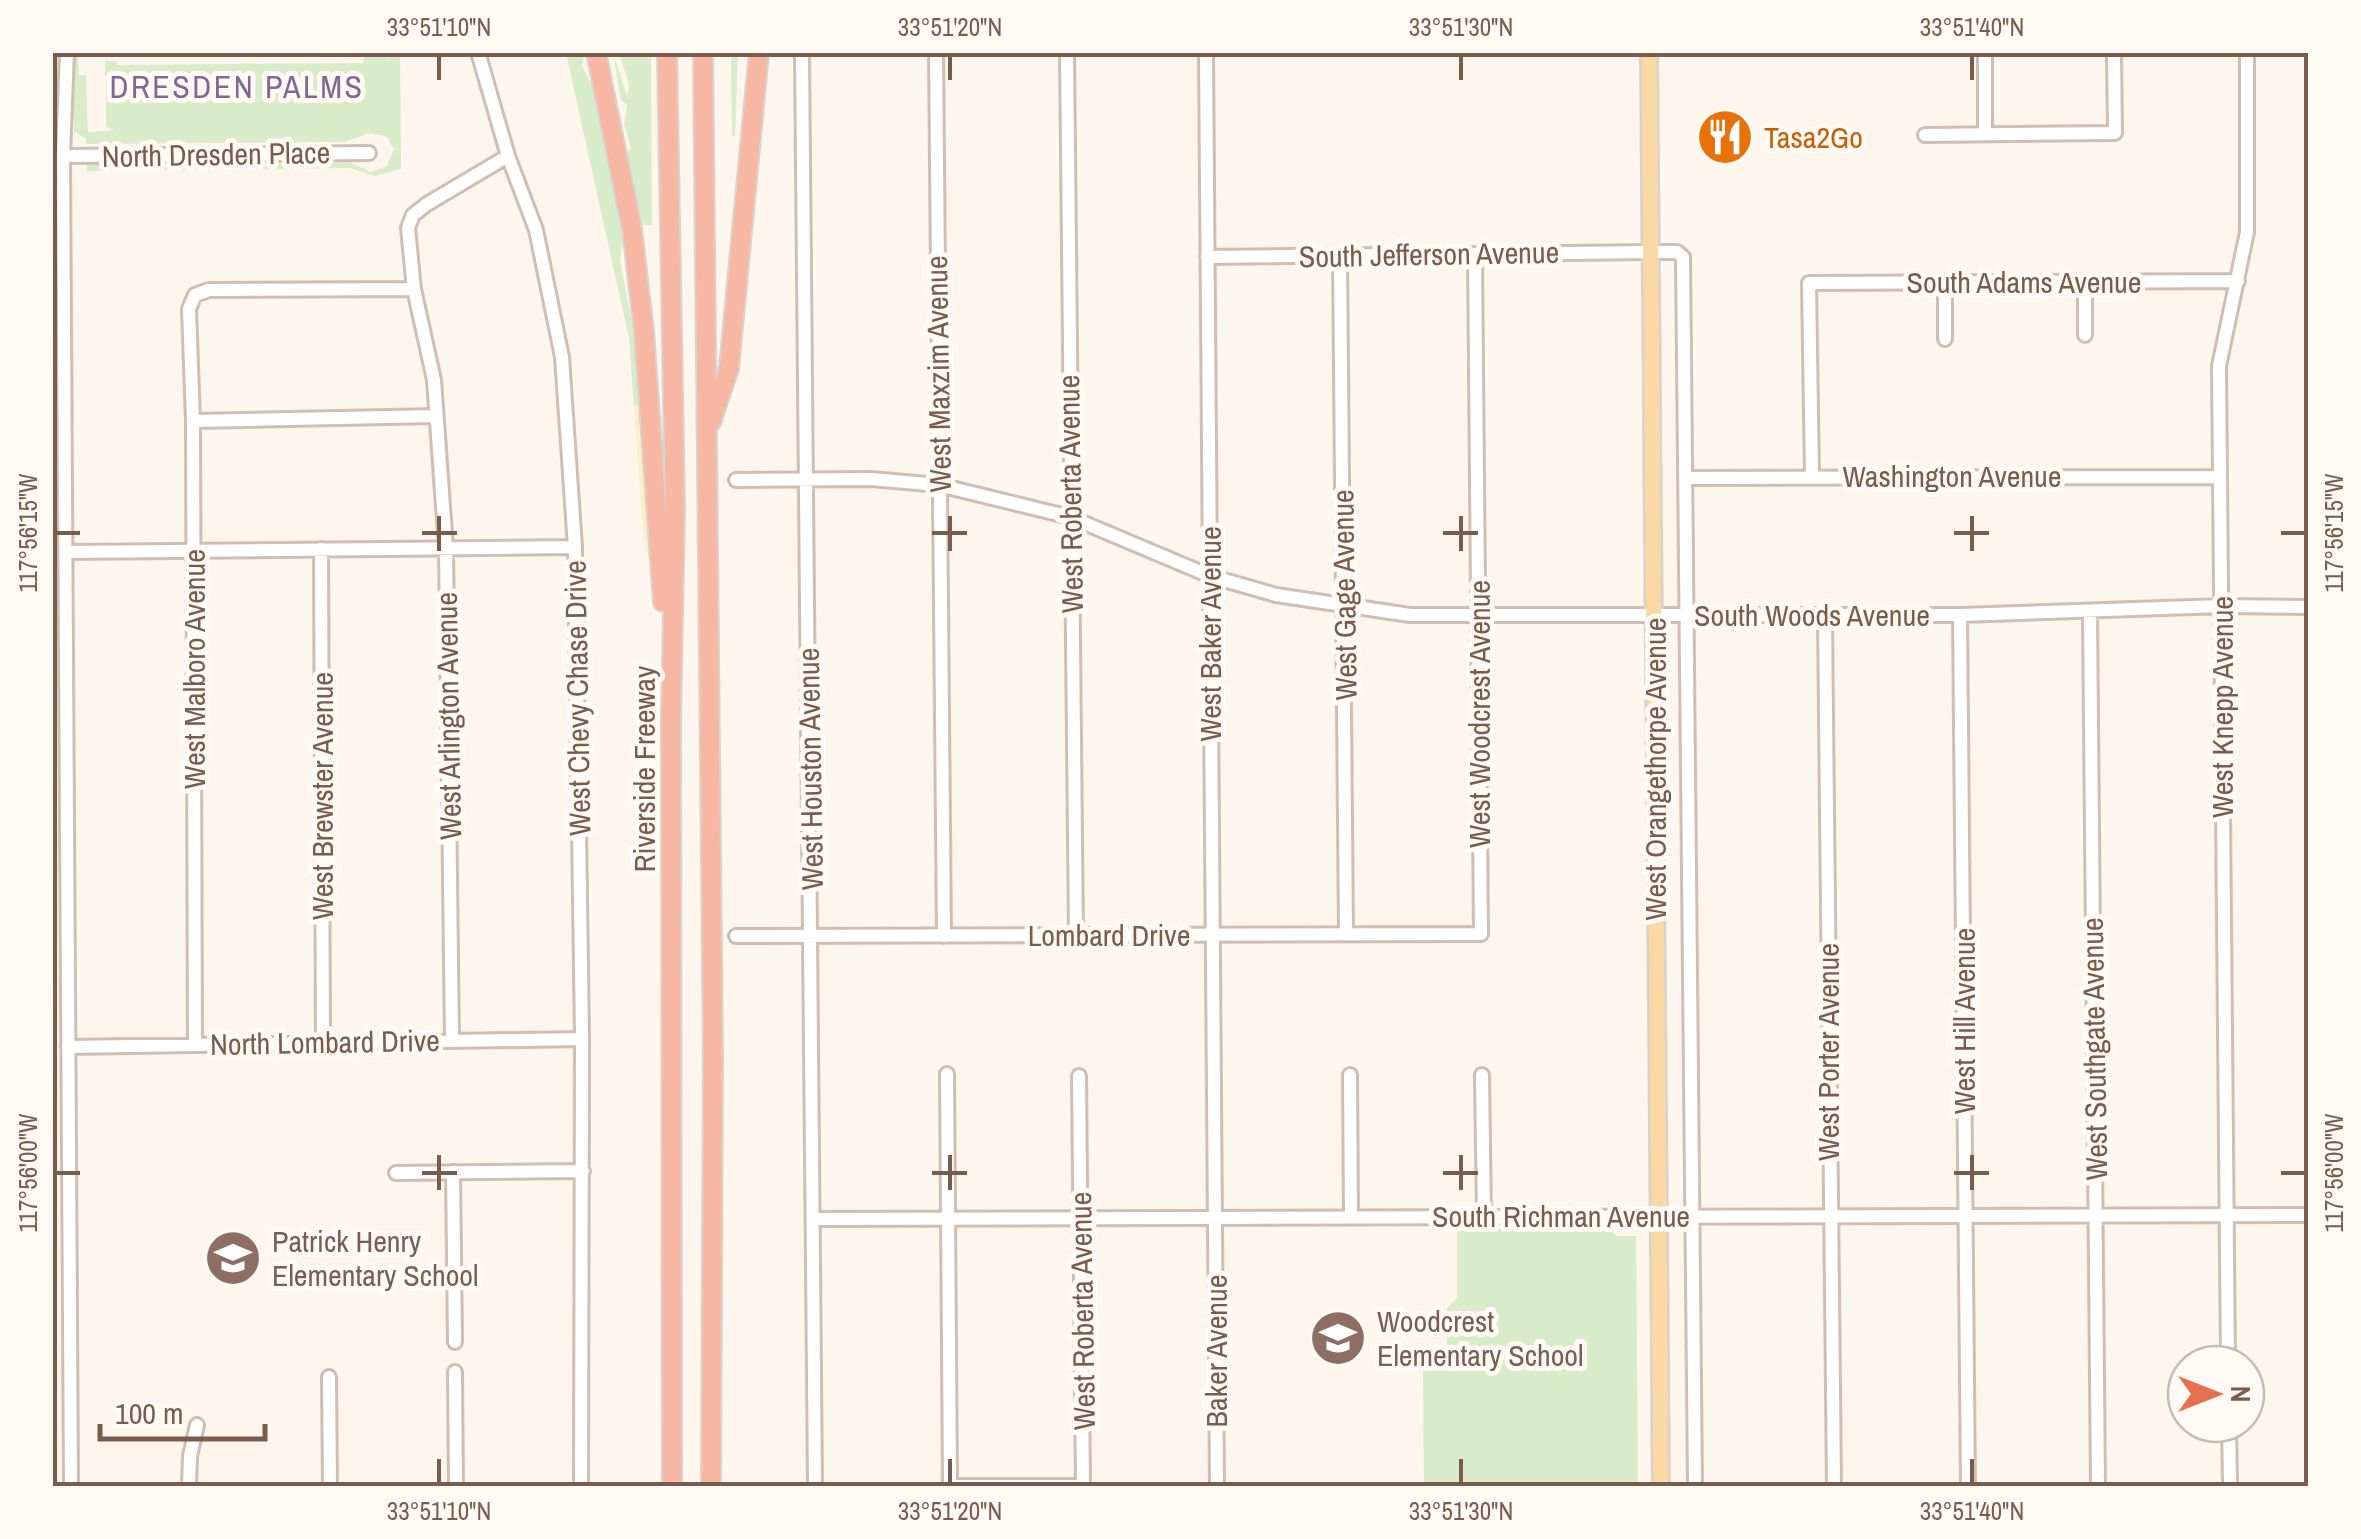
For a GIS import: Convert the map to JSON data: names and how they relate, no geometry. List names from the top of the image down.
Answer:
{
  "streets": {
    "highway": ["Riverside Freeway"],
    "main road": ["West Orangethorpe Avenue"],
    "street": [
      "North Dresden Place",
      "South Jefferson Avenue",
      "South Adams Avenue",
      "West Maxzim Avenue",
      "Washington Avenue",
      "West Roberta Avenue",
      "West Gage Avenue",
      "South Woods Avenue",
      "West Baker Avenue",
      "West Malboro Avenue",
      "West Chevy Chase Drive",
      "West Knepp Avenue",
      "West Woodcrest Avenue",
      "West Arlington Avenue",
      "West Houston Avenue",
      "West Brewster Avenue",
      "Lombard Drive",
      "West Hill Avenue",
      "North Lombard Drive",
      "West Southgate Avenue",
      "West Porter Avenue",
      "South Richman Avenue",
      "Baker Avenue"
    ]
  },
  "crossings": [
    ["South Jefferson Avenue", "West Gage Avenue"],
    ["South Jefferson Avenue", "West Baker Avenue"],
    ["South Jefferson Avenue", "West Woodcrest Avenue"],
    ["South Jefferson Avenue", "West Orangethorpe Avenue"],
    ["South Adams Avenue", "Washington Avenue"],
    ["South Adams Avenue", "West Knepp Avenue"],
    ["West Maxzim Avenue", "South Woods Avenue"],
    ["West Maxzim Avenue", "Lombard Drive"],
    ["Washington Avenue", "West Knepp Avenue"],
    ["West Roberta Avenue", "South Woods Avenue"],
    ["West Roberta Avenue", "Lombard Drive"],
    ["West Roberta Avenue", "South Richman Avenue"],
    ["West Gage Avenue", "South Woods Avenue"],
    ["West Gage Avenue", "Lombard Drive"],
    ["South Woods Avenue", "West Baker Avenue"],
    ["South Woods Avenue", "West Knepp Avenue"],
    ["South Woods Avenue", "West Woodcrest Avenue"],
    ["South Woods Avenue", "West Houston Avenue"],
    ["South Woods Avenue", "West Orangethorpe Avenue"],
    ["South Woods Avenue", "West Hill Avenue"],
    ["South Woods Avenue", "West Southgate Avenue"],
    ["South Woods Avenue", "West Porter Avenue"],
    ["West Baker Avenue", "Lombard Drive"],
    ["West Baker Avenue", "South Richman Avenue"],
    ["West Baker Avenue", "Baker Avenue"],
    ["West Malboro Avenue", "West Arlington Avenue"],
    ["West Malboro Avenue", "North Lombard Drive"],
    ["West Chevy Chase Drive", "West Arlington Avenue"],
    ["West Chevy Chase Drive", "North Lombard Drive"],
    ["West Knepp Avenue", "South Richman Avenue"],
    ["West Woodcrest Avenue", "Lombard Drive"],
    ["West Arlington Avenue", "North Lombard Drive"],
    ["West Houston Avenue", "Lombard Drive"],
    ["West Houston Avenue", "South Richman Avenue"],
    ["West Orangethorpe Avenue", "South Richman Avenue"],
    ["West Brewster Avenue", "North Lombard Drive"],
    ["West Hill Avenue", "South Richman Avenue"],
    ["West Southgate Avenue", "South Richman Avenue"],
    ["West Porter Avenue", "South Richman Avenue"],
    ["South Richman Avenue", "Baker Avenue"]
  ],
  "districts": ["DRESDEN PALMS"],
  "places": {
    "restaurant": ["Tasa2Go"],
    "school or university": ["Patrick Henry Elementary School", "Woodcrest Elementary School"]
  },
  "scale_bar": "100 m",
  "north": "right",
  "coordinates": [
    "33°51'10\"N",
    "33°51'20\"N",
    "33°51'30\"N",
    "33°51'40\"N",
    "117°56'15\"W",
    "117°56'00\"W"
  ]
}
